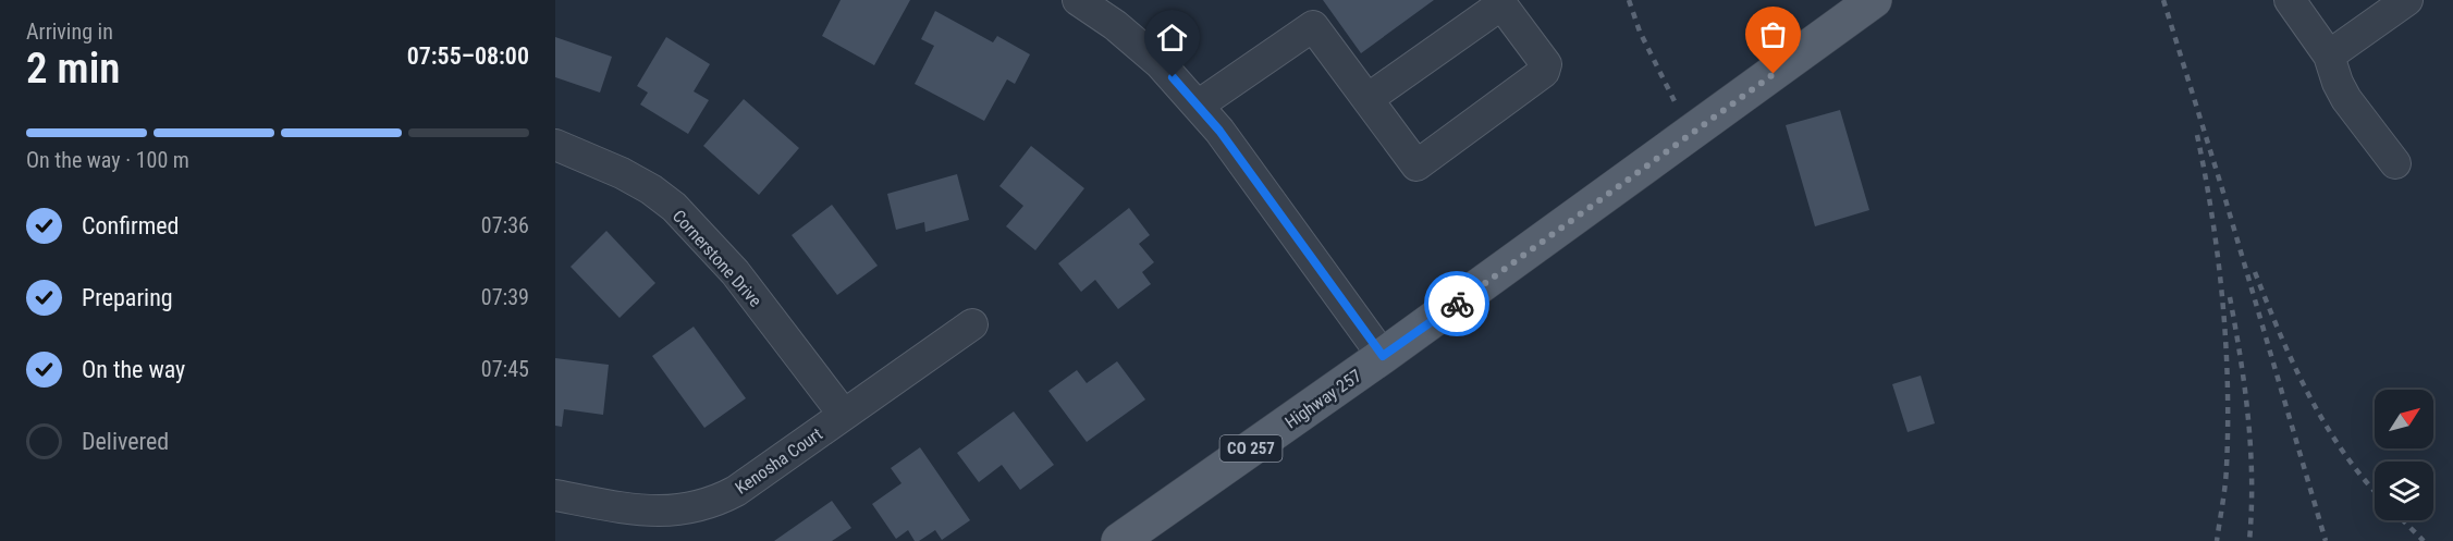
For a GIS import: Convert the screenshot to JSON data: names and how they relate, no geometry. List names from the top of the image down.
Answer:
{
  "streets": {
    "main road": ["Highway 257", "CO 257"],
    "street": ["Cornerstone Drive", "Kenosha Court"]
  },
  "crossings": [
    ["Cornerstone Drive", "Kenosha Court"]
  ],
  "north": "top right",
  "page": {
    "heading": ["2 min", "Arriving in", "07:55–08:00"],
    "bar": "On the way · 100 m",
    "list": [
      ["Confirmed", "07:36"],
      ["Preparing", "07:39"],
      ["On the way", "07:45"],
      "Delivered"
    ]
  }
}
